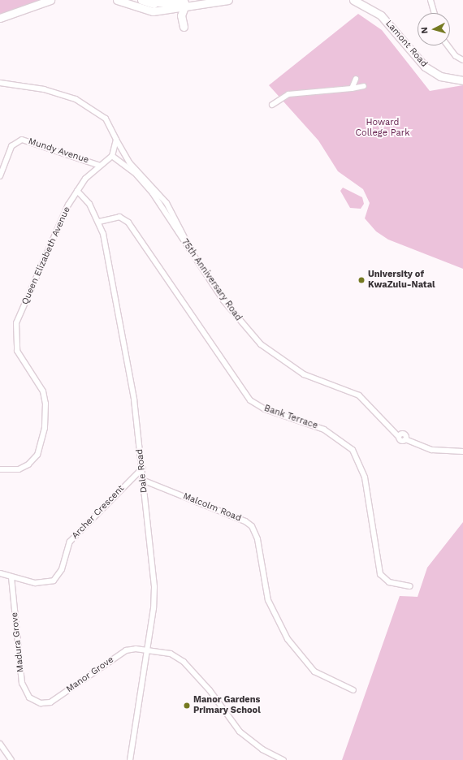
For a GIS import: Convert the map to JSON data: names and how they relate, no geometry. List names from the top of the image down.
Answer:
{
  "streets": {
    "street": [
      "Lamont Road",
      "Mundy Avenue",
      "Queen Elizabeth Avenue",
      "75th Anniversary Road",
      "Bank Terrace",
      "Dale Road",
      "Malcolm Road",
      "Archer Crescent",
      "Madura Grove",
      "Manor Grove"
    ]
  },
  "crossings": [
    ["Mundy Avenue", "Queen Elizabeth Avenue"],
    ["Queen Elizabeth Avenue", "75th Anniversary Road"],
    ["Queen Elizabeth Avenue", "Dale Road"],
    ["Bank Terrace", "Dale Road"],
    ["Dale Road", "Malcolm Road"],
    ["Dale Road", "Archer Crescent"],
    ["Dale Road", "Manor Grove"],
    ["Archer Crescent", "Madura Grove"],
    ["Madura Grove", "Manor Grove"]
  ],
  "parks": ["Howard College Park"],
  "places": ["University of KwaZulu-Natal", "Manor Gardens Primary School"],
  "north": "left"
}
